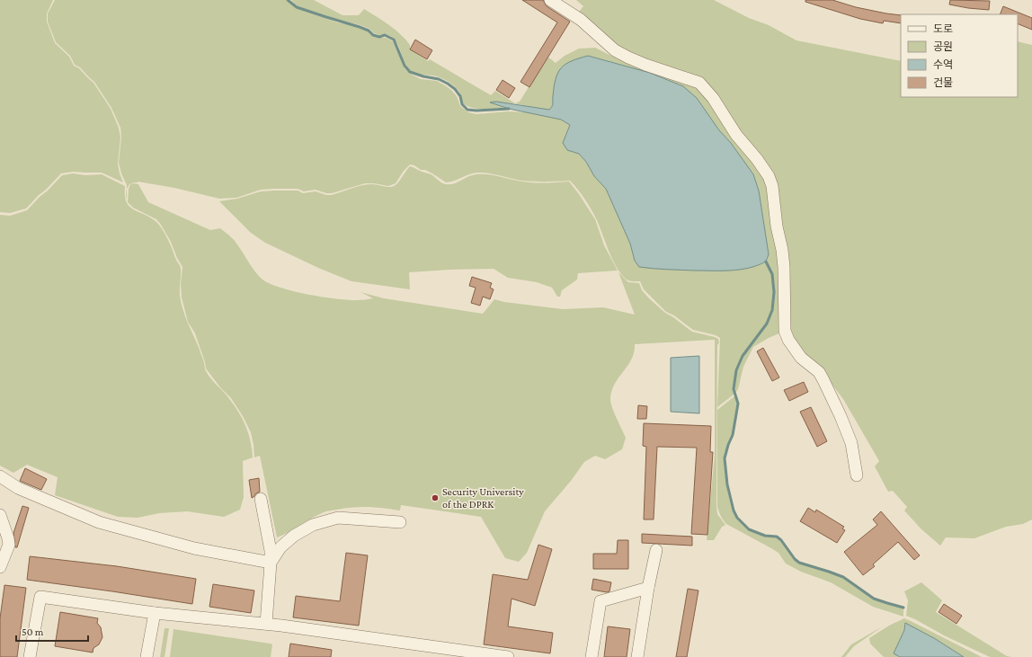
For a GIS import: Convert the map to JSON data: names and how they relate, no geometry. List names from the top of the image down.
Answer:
{
  "places": ["Security University of the DPRK"],
  "legend": [
    "도로",
    "공원",
    "수역",
    "건물"
  ],
  "scale_bar": "50 m"
}
